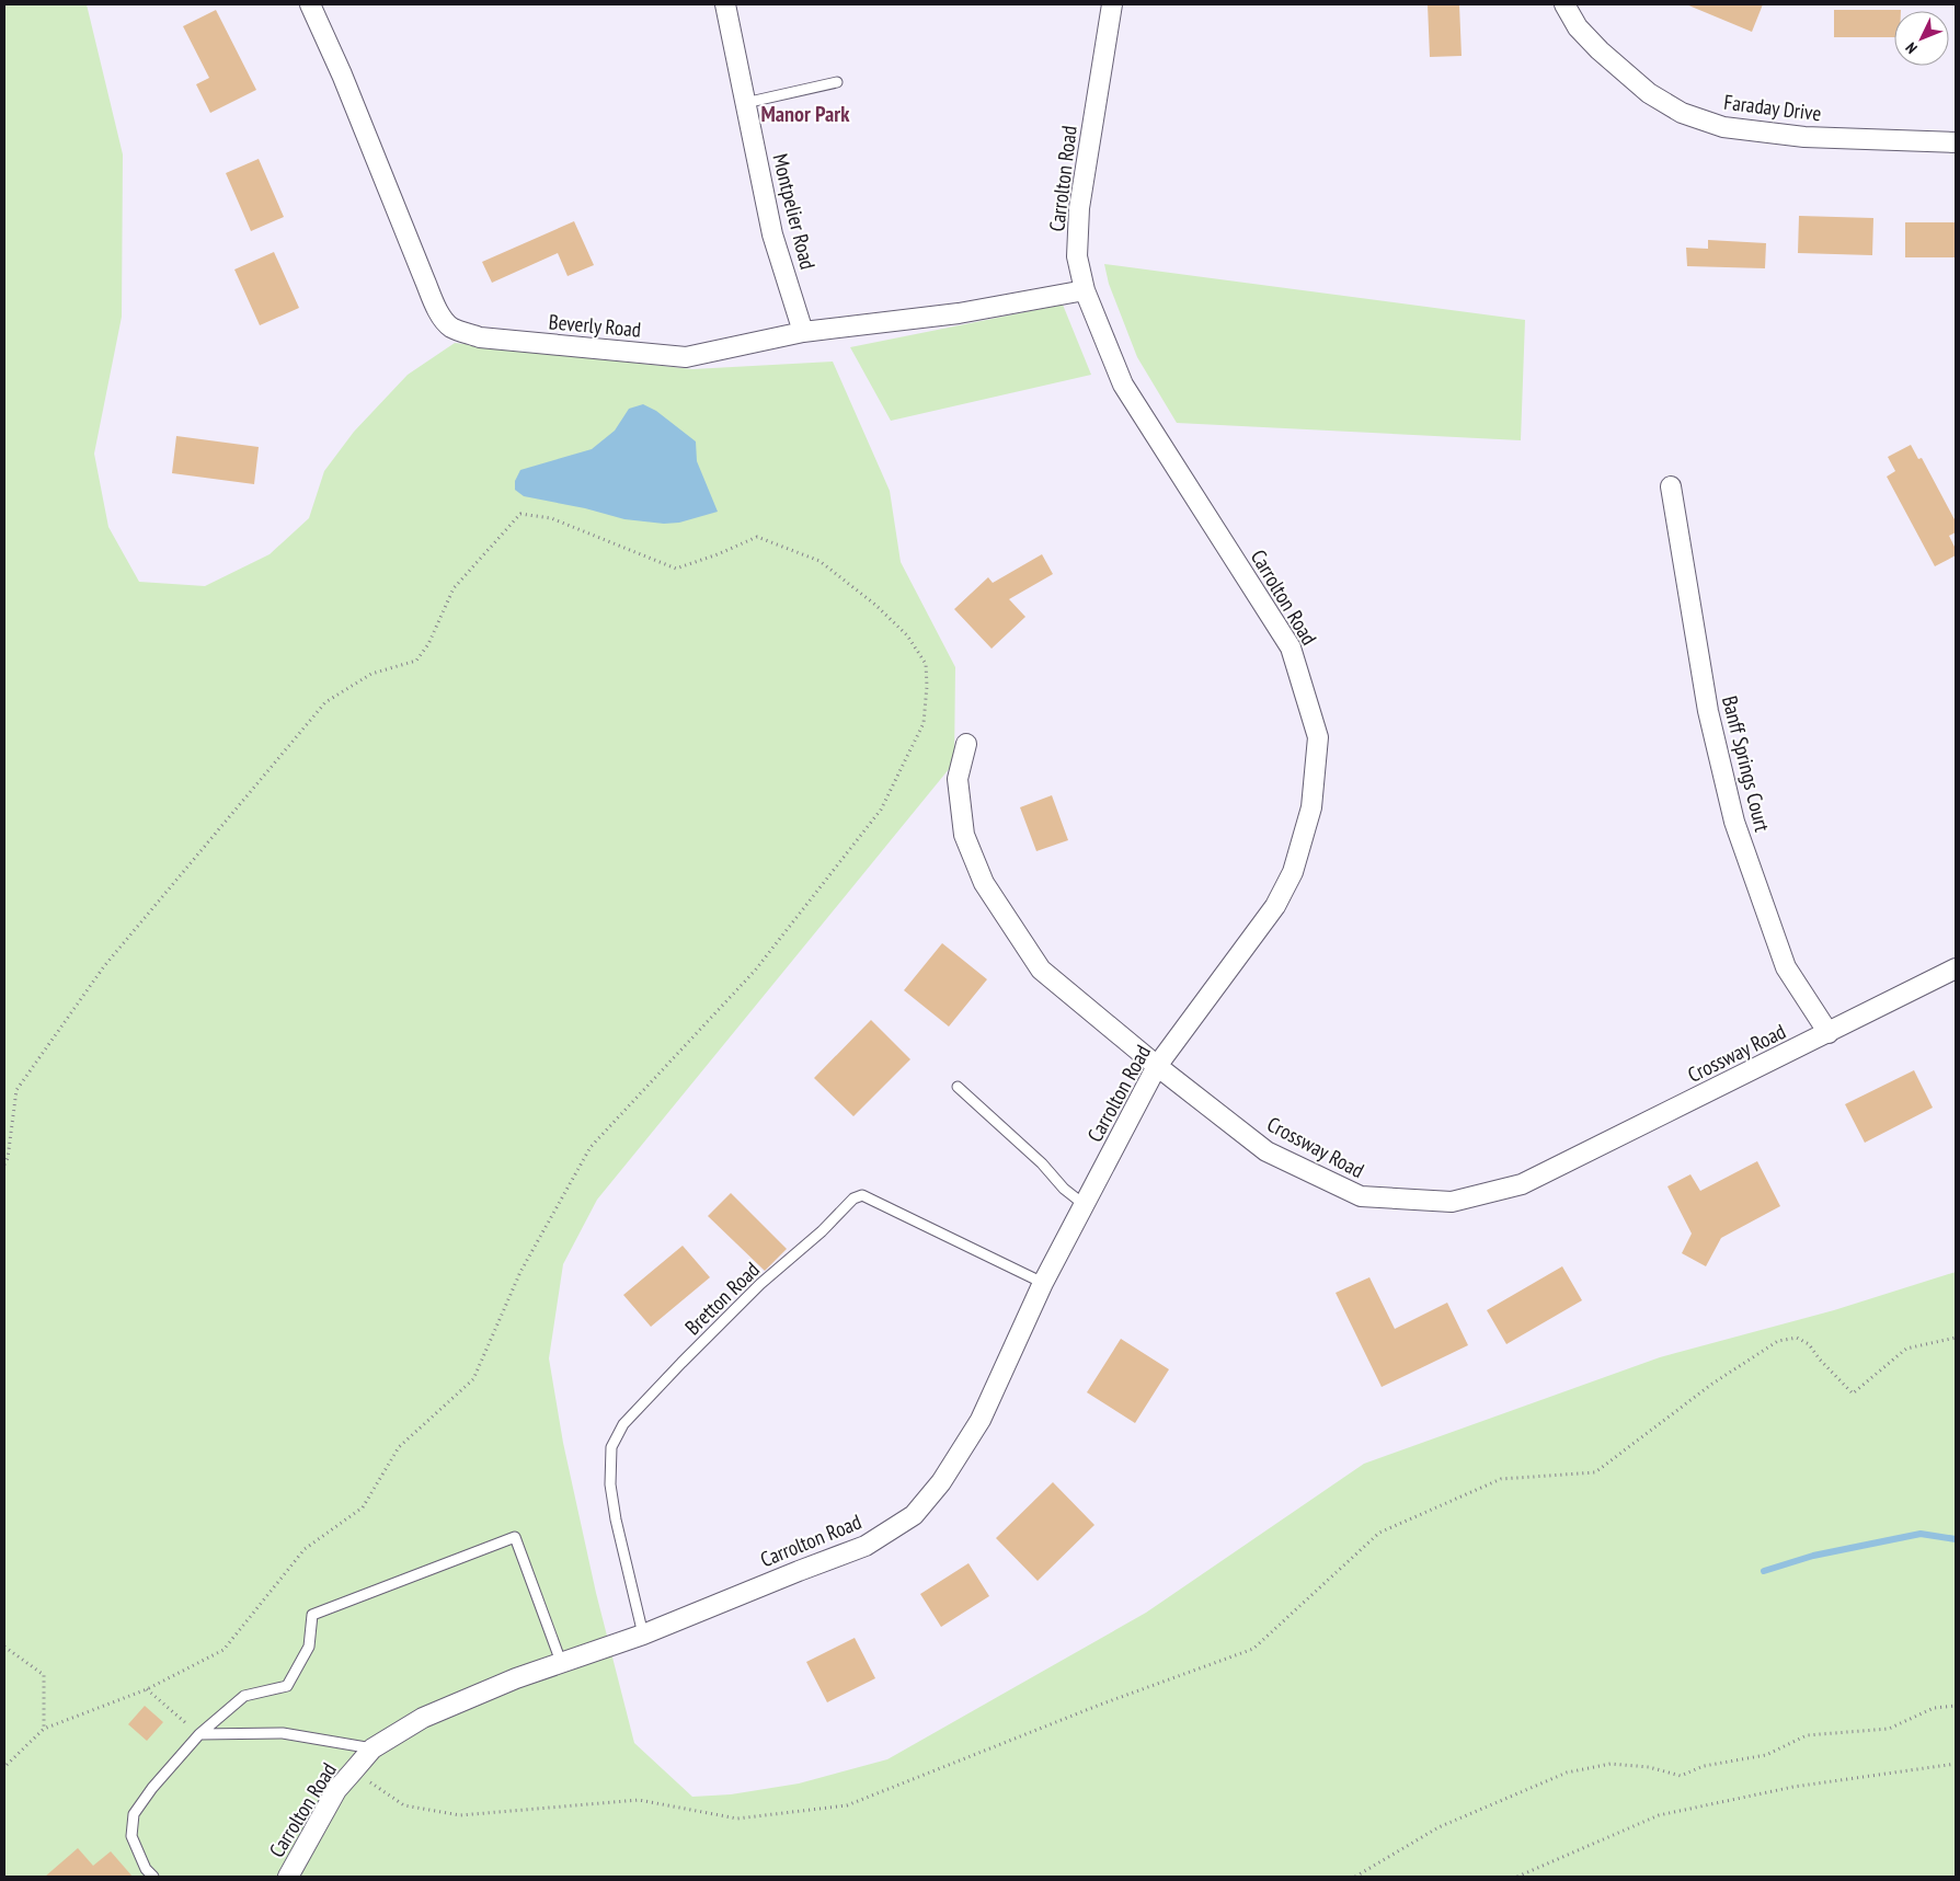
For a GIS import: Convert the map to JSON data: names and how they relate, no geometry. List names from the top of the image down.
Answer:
{
  "streets": {
    "street": [
      "Faraday Drive",
      "Carrolton Road",
      "Montpelier Road",
      "Beverly Road",
      "Banff Springs Court",
      "Crossway Road"
    ],
    "lane": ["Bretton Road"]
  },
  "crossings": [
    ["Carrolton Road", "Beverly Road"],
    ["Carrolton Road", "Crossway Road"],
    ["Carrolton Road", "Bretton Road"],
    ["Montpelier Road", "Beverly Road"],
    ["Banff Springs Court", "Crossway Road"]
  ],
  "districts": ["Manor Park"],
  "north": "bottom left"
}
